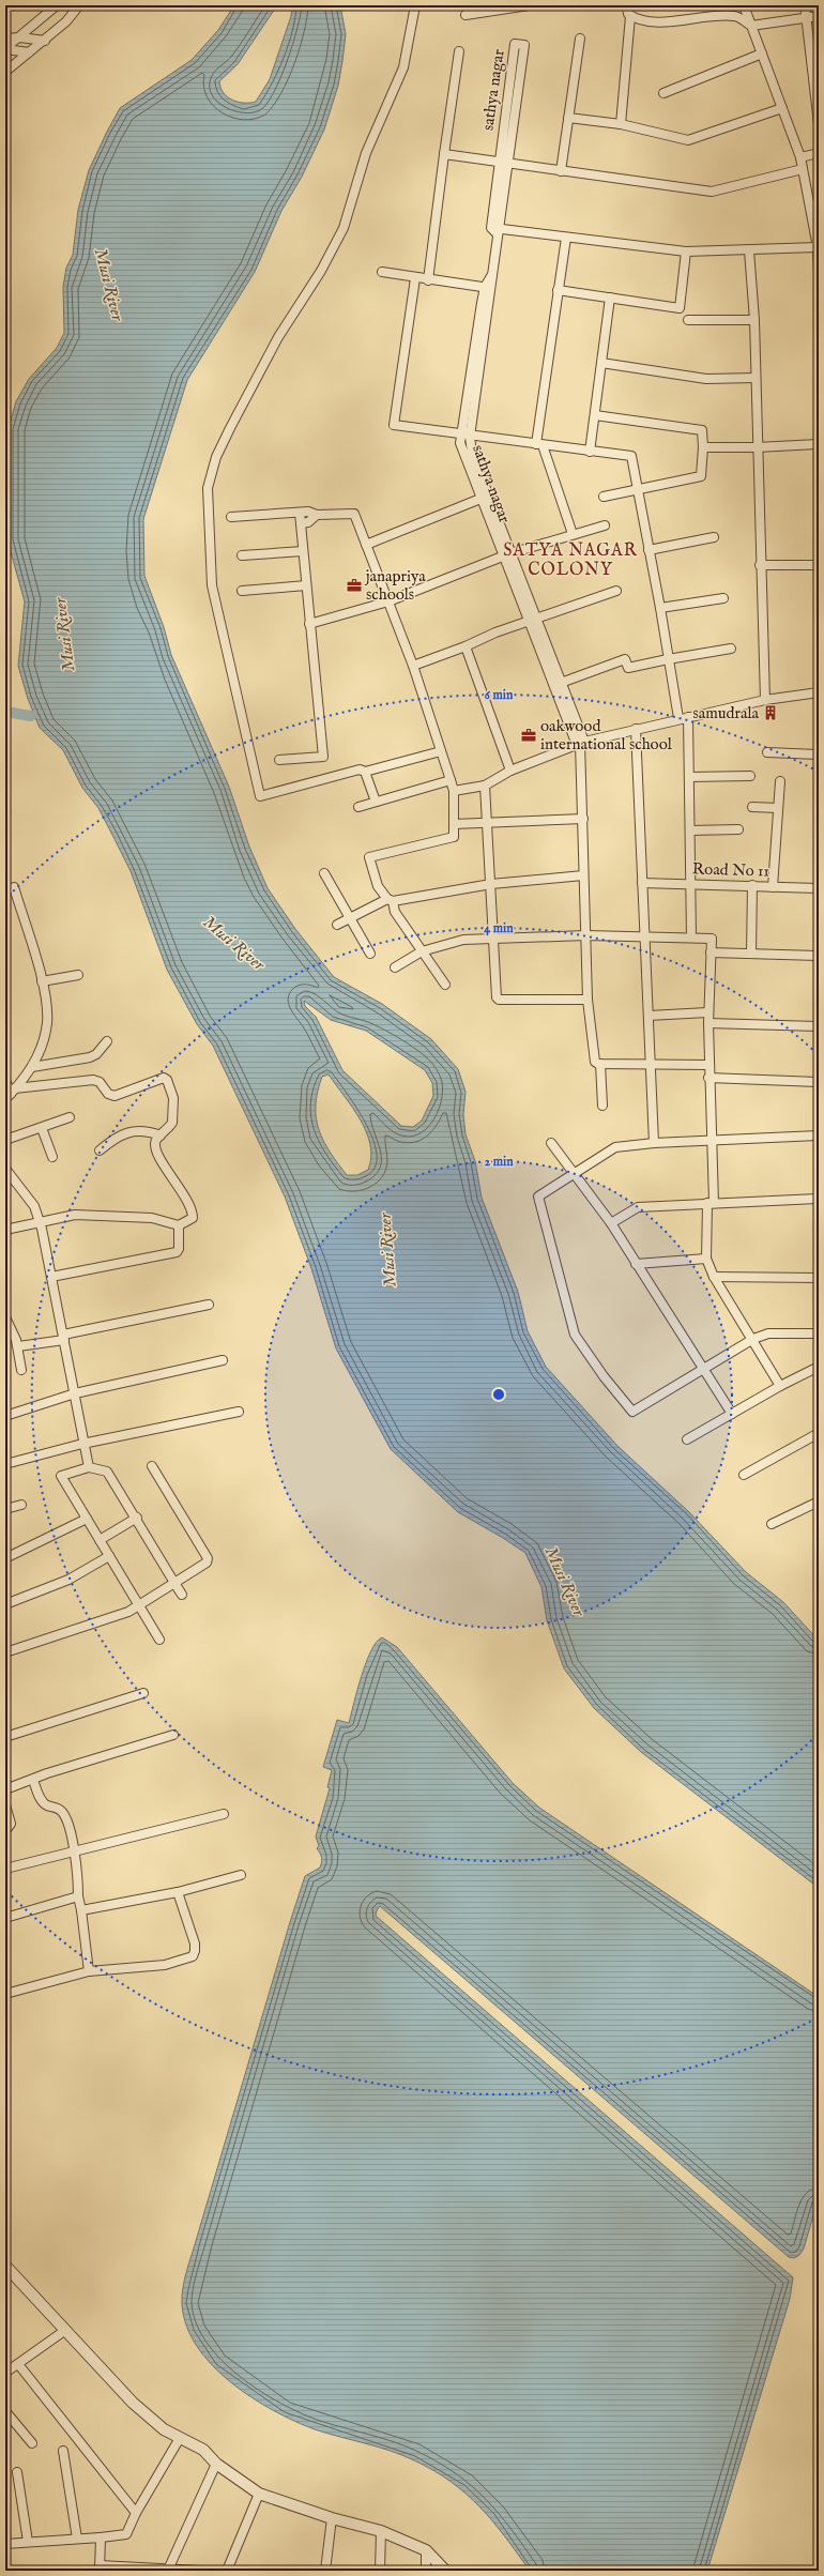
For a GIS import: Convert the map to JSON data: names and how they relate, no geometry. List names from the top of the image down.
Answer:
{
  "streets": {
    "street": ["sathya nagar", "Road No 11"]
  },
  "districts": ["SATYA NAGAR COLONY"],
  "water": ["Musi River"],
  "places": {
    "office": ["janapriya schools", "oakwood international school"],
    "building": ["samudrala"]
  },
  "rings": ["6 min", "4 min", "2 min"]
}
